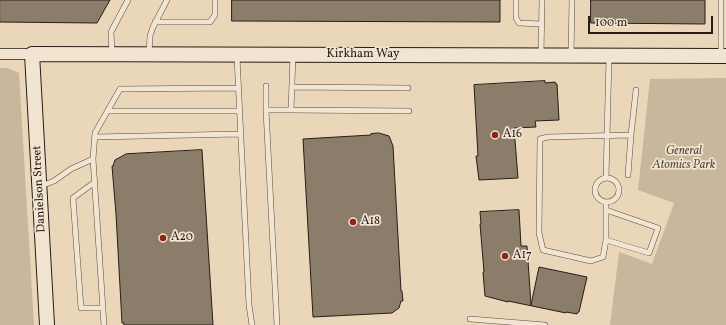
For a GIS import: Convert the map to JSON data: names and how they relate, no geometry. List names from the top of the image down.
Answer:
{
  "streets": {
    "main road": ["Kirkham Way", "Danielson Street"]
  },
  "crossings": [
    ["Kirkham Way", "Danielson Street"]
  ],
  "parks": ["General Atomics Park"],
  "places": [
    "A16",
    "A18",
    "A20",
    "A17"
  ],
  "scale_bar": "100 m"
}
